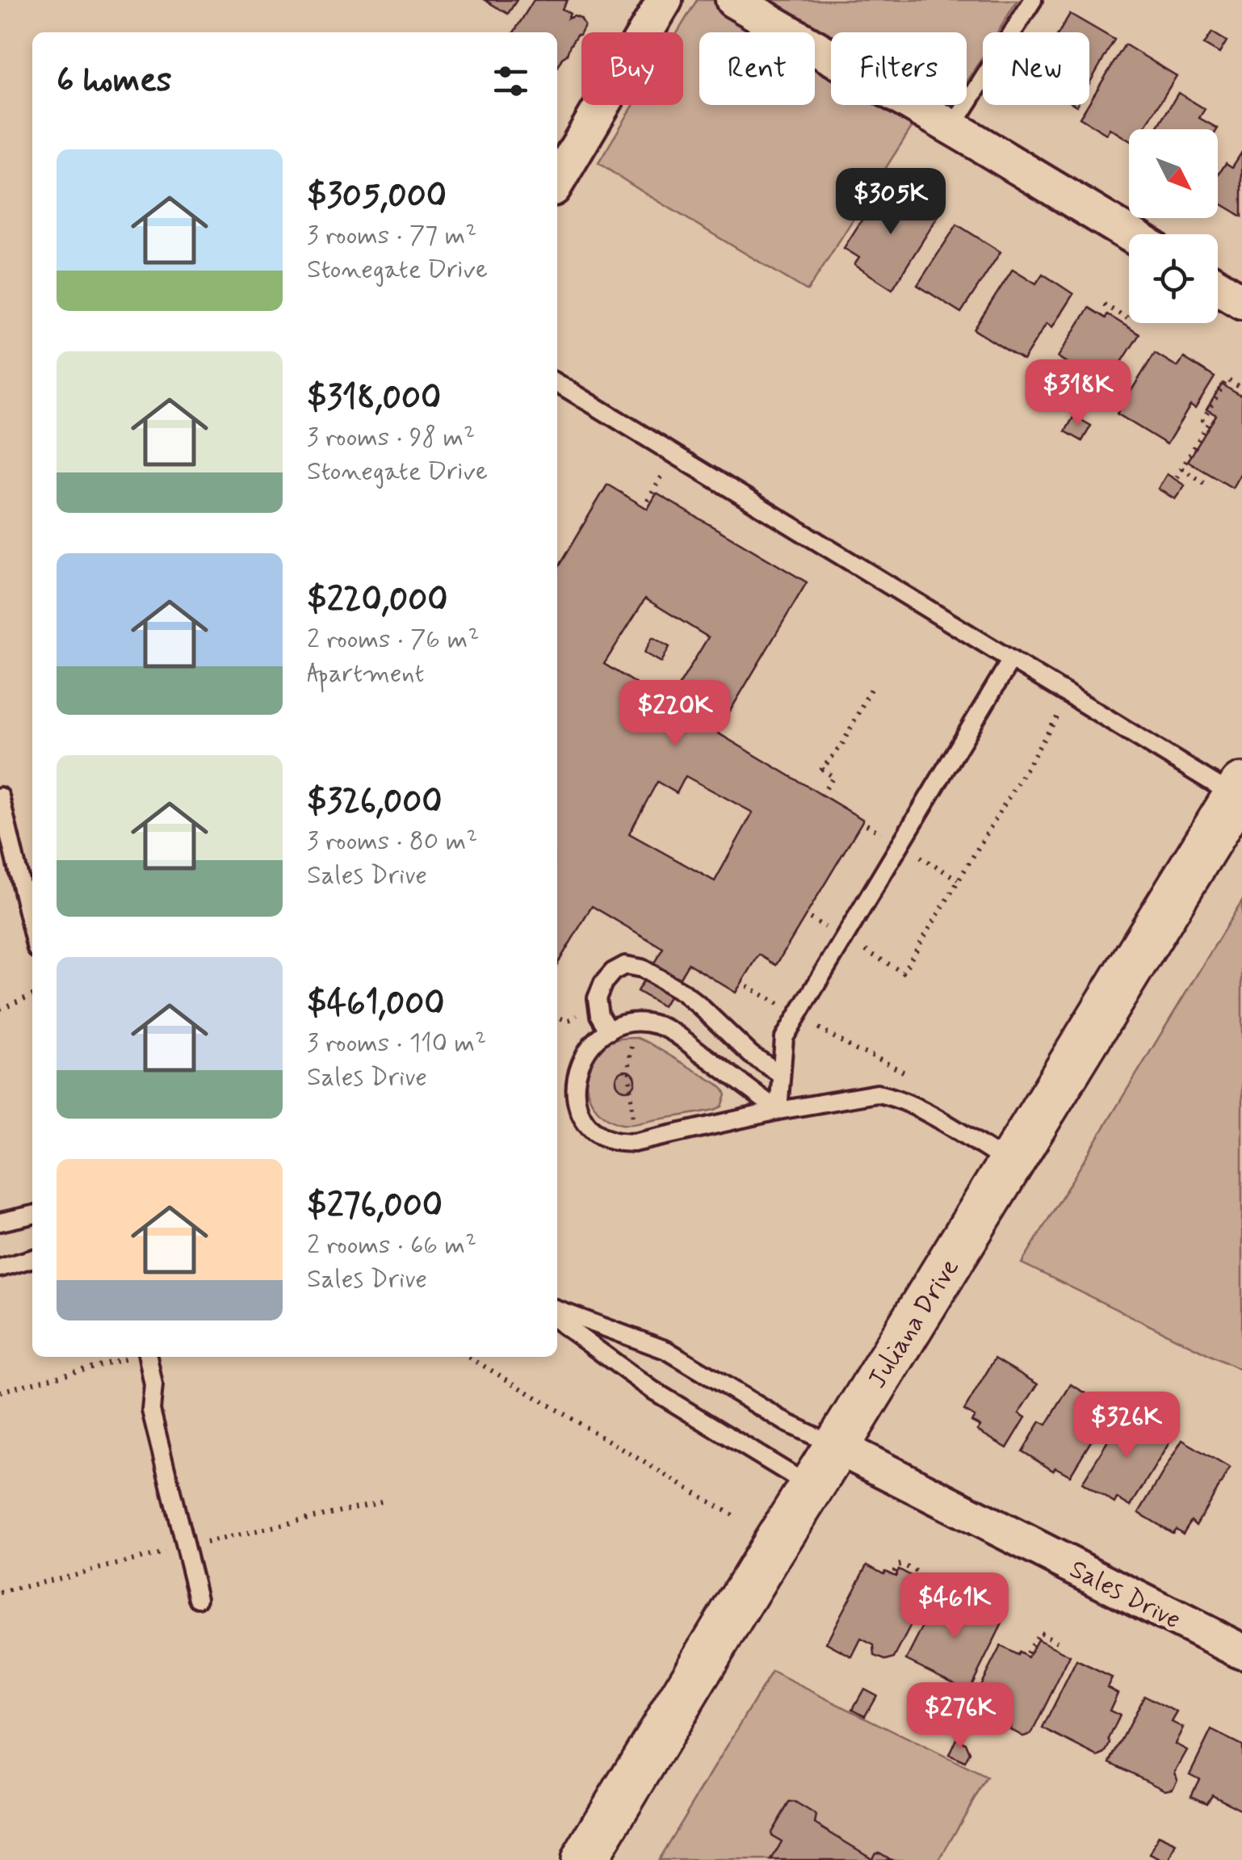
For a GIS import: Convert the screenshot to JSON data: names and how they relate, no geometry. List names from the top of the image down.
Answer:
{
  "streets": {
    "street": ["Juliana Drive", "Sales Drive"]
  },
  "crossings": [
    ["Juliana Drive", "Sales Drive"]
  ],
  "north": "bottom right",
  "page": {
    "chip": [
      "Buy",
      "Rent",
      "Filters",
      "New"
    ],
    "heading": "6 homes",
    "list": [
      {
        "name": "$305,000",
        "note": "3 rooms · 77 m² · Stonegate Drive"
      },
      {
        "name": "$318,000",
        "note": "3 rooms · 98 m² · Stonegate Drive"
      },
      {
        "name": "$220,000",
        "note": "2 rooms · 76 m² · Apartment"
      },
      {
        "name": "$326,000",
        "note": "3 rooms · 80 m² · Sales Drive"
      },
      {
        "name": "$461,000",
        "note": "3 rooms · 110 m² · Sales Drive"
      },
      {
        "name": "$276,000",
        "note": "2 rooms · 66 m² · Sales Drive"
      }
    ],
    "price": [
      "$305K",
      "$318K",
      "$220K",
      "$326K",
      "$461K",
      "$276K"
    ]
  }
}
